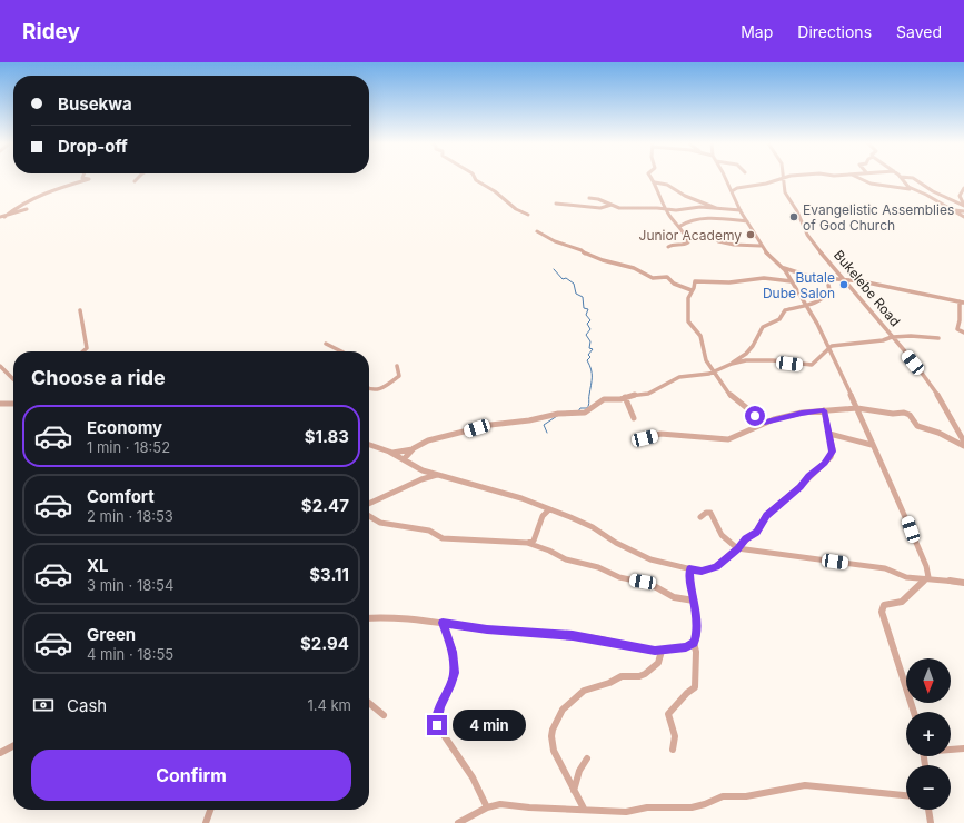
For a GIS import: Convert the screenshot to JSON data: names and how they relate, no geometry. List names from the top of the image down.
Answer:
{
  "streets": {
    "street": ["Bukelebe Road"]
  },
  "places": ["Evangelistic Assemblies of God Church", "Junior Academy", "Butale Dube Salon"],
  "north": "bottom",
  "page": {
    "header": "Ridey",
    "nav": ["Map", "Directions", "Saved"],
    "banner": ["Busekwa", "Drop-off"],
    "heading": "Choose a ride",
    "list": [
      {
        "name": "Economy",
        "note": "1 min · 18:52",
        "value": "$1.83"
      },
      {
        "name": "Comfort",
        "note": "2 min · 18:53",
        "value": "$2.47"
      },
      {
        "name": "XL",
        "note": "3 min · 18:54",
        "value": "$3.11"
      },
      {
        "name": "Green",
        "note": "4 min · 18:55",
        "value": "$2.94"
      }
    ],
    "map_buttons": ["+", "−"],
    "pay": ["Cash", "1.4 km"],
    "bubble": "4 min",
    "buttons": "Confirm"
  }
}
